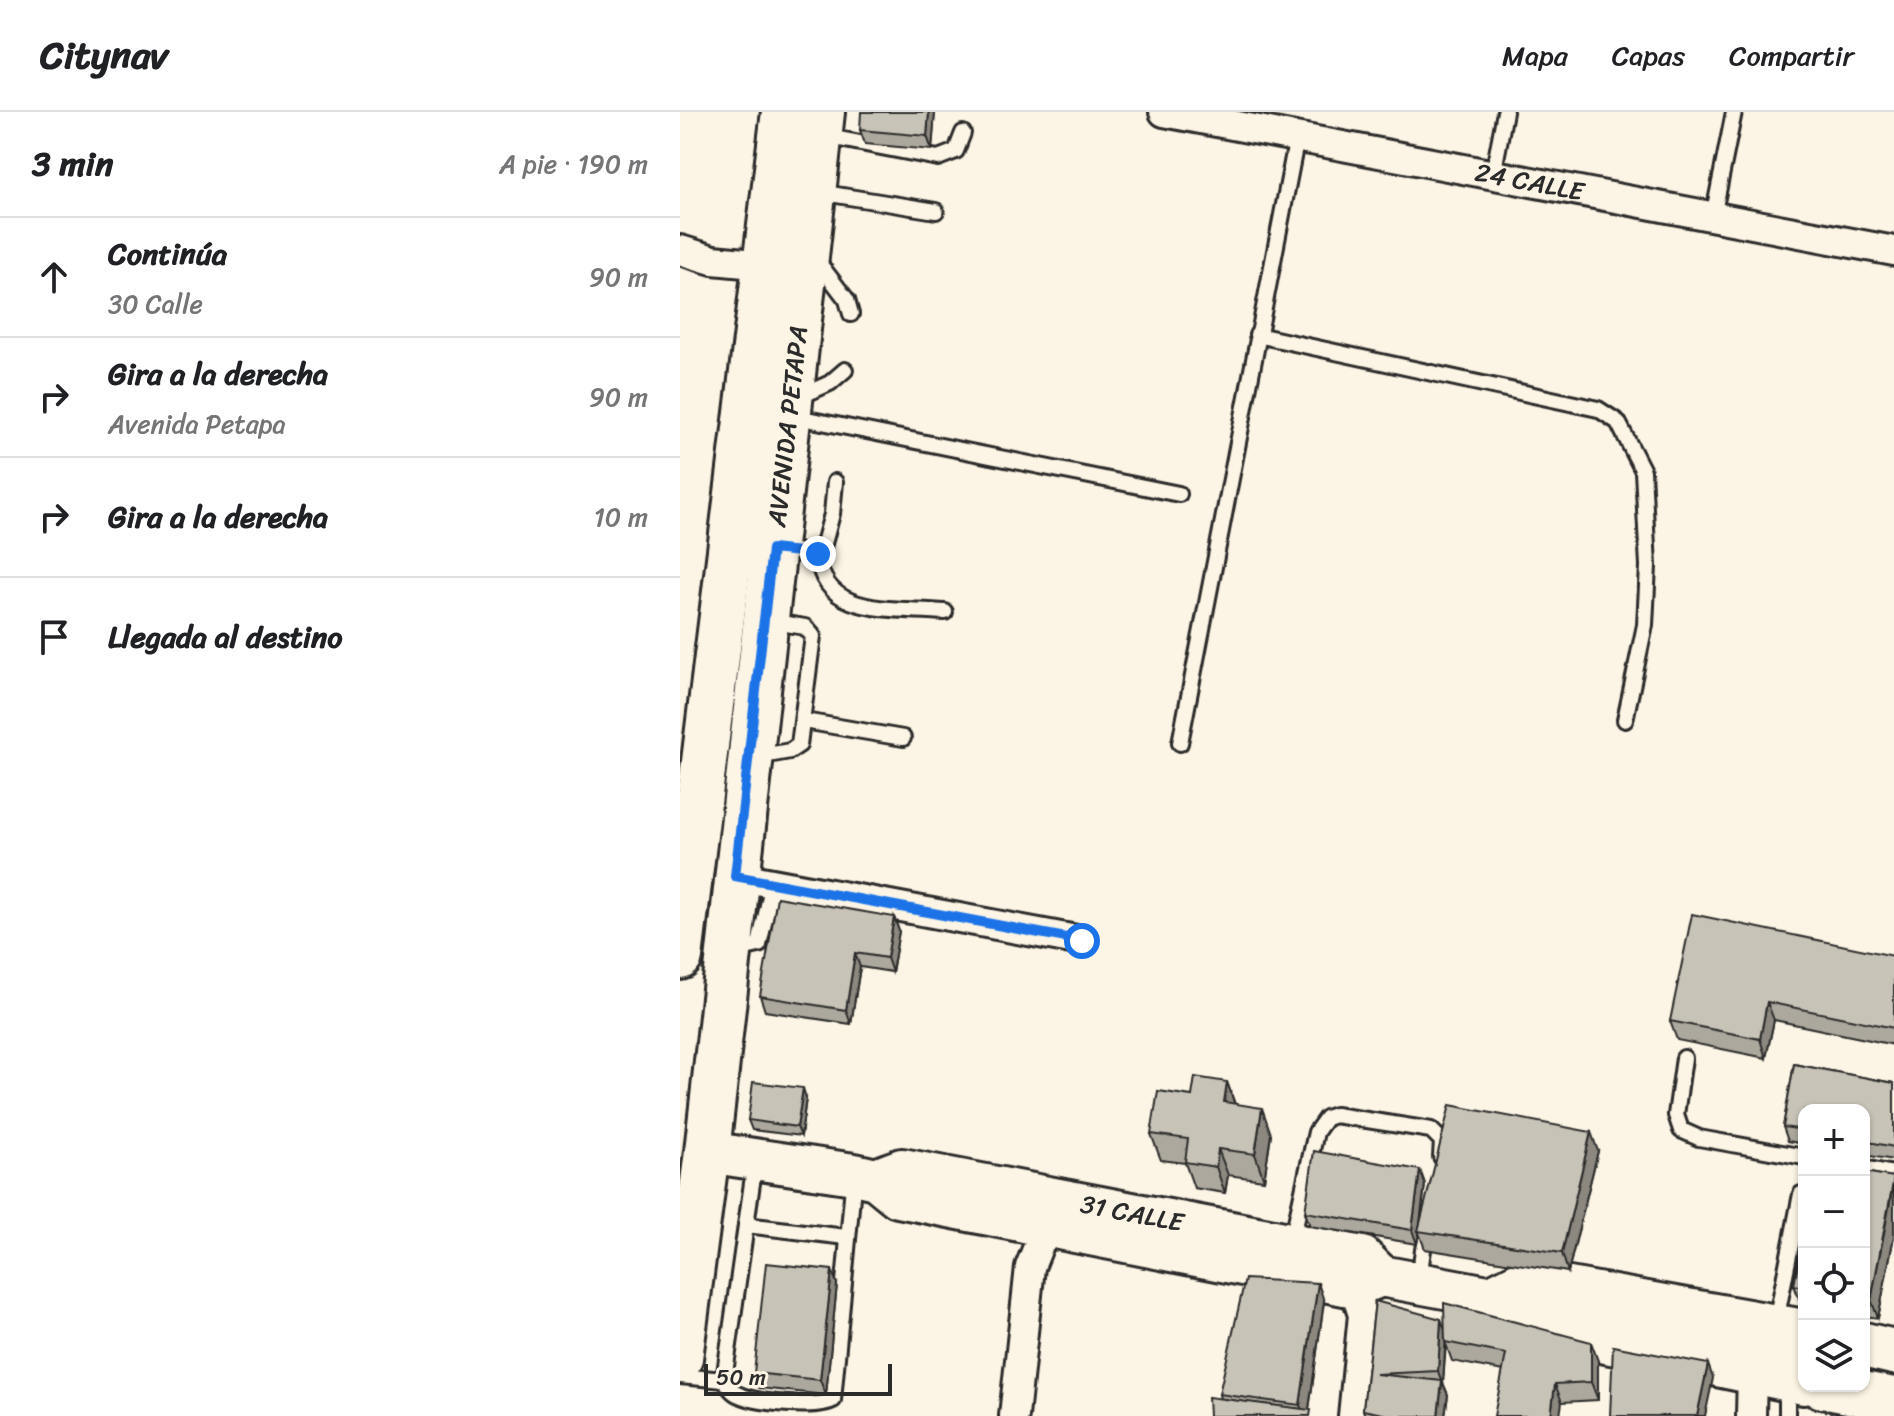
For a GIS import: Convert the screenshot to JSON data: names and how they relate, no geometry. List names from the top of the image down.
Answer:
{
  "streets": {
    "main road": ["AVENIDA PETAPA"],
    "street": ["24 CALLE", "31 CALLE"]
  },
  "crossings": [
    ["AVENIDA PETAPA", "31 CALLE"]
  ],
  "scale_bar": "50 m",
  "page": {
    "header": "Citynav",
    "nav": ["Mapa", "Capas", "Compartir"],
    "heading": ["3 min", "A pie · 190 m"],
    "list": [
      ["Continúa", "30 Calle", "90 m"],
      ["Gira a la derecha", "Avenida Petapa", "90 m"],
      ["Gira a la derecha", "10 m"],
      "Llegada al destino"
    ],
    "map_buttons": ["+", "−"],
    "scale": "50 m"
  }
}
